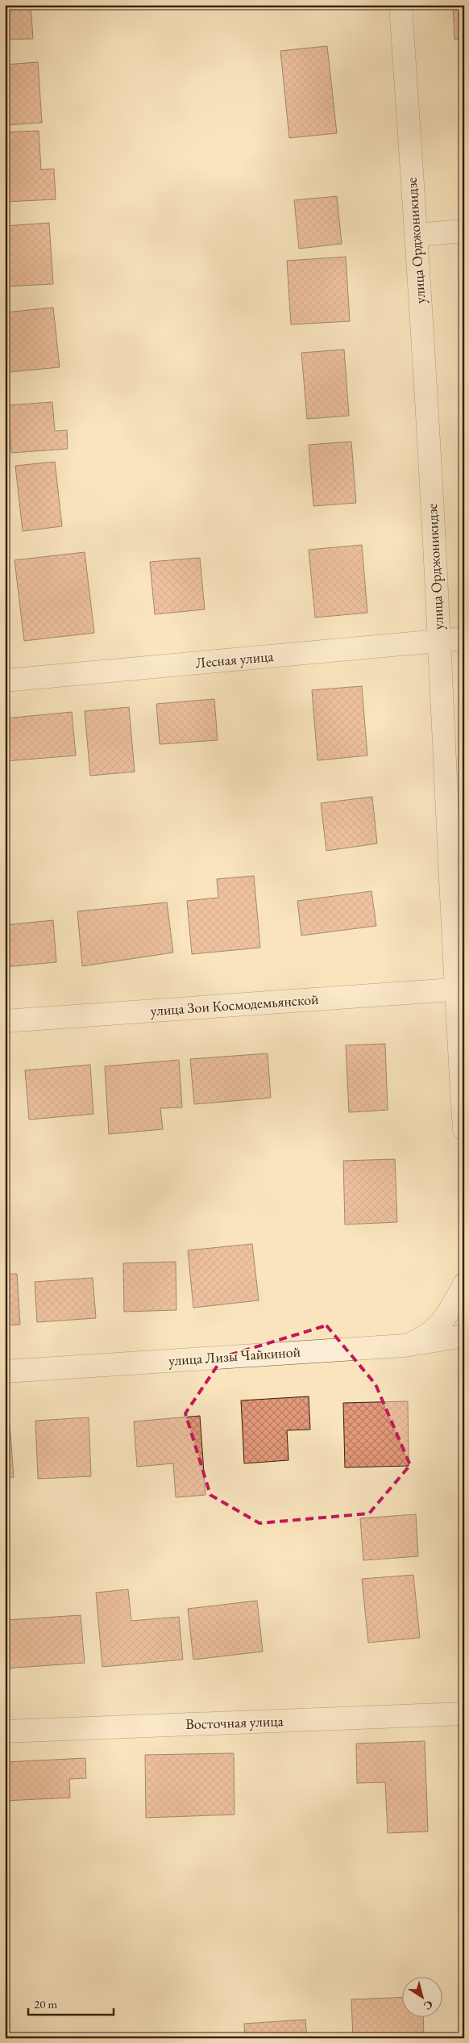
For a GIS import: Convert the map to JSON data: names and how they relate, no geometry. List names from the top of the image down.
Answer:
{
  "streets": {
    "street": [
      "улица Орджоникидзе",
      "Лесная улица",
      "улица Зои Космодемьянской",
      "улица Лизы Чайкиной",
      "Восточная улица"
    ]
  },
  "crossings": [
    ["улица Орджоникидзе", "Лесная улица"],
    ["улица Орджоникидзе", "улица Зои Космодемьянской"]
  ],
  "scale_bar": "20 m",
  "north": "bottom right"
}
